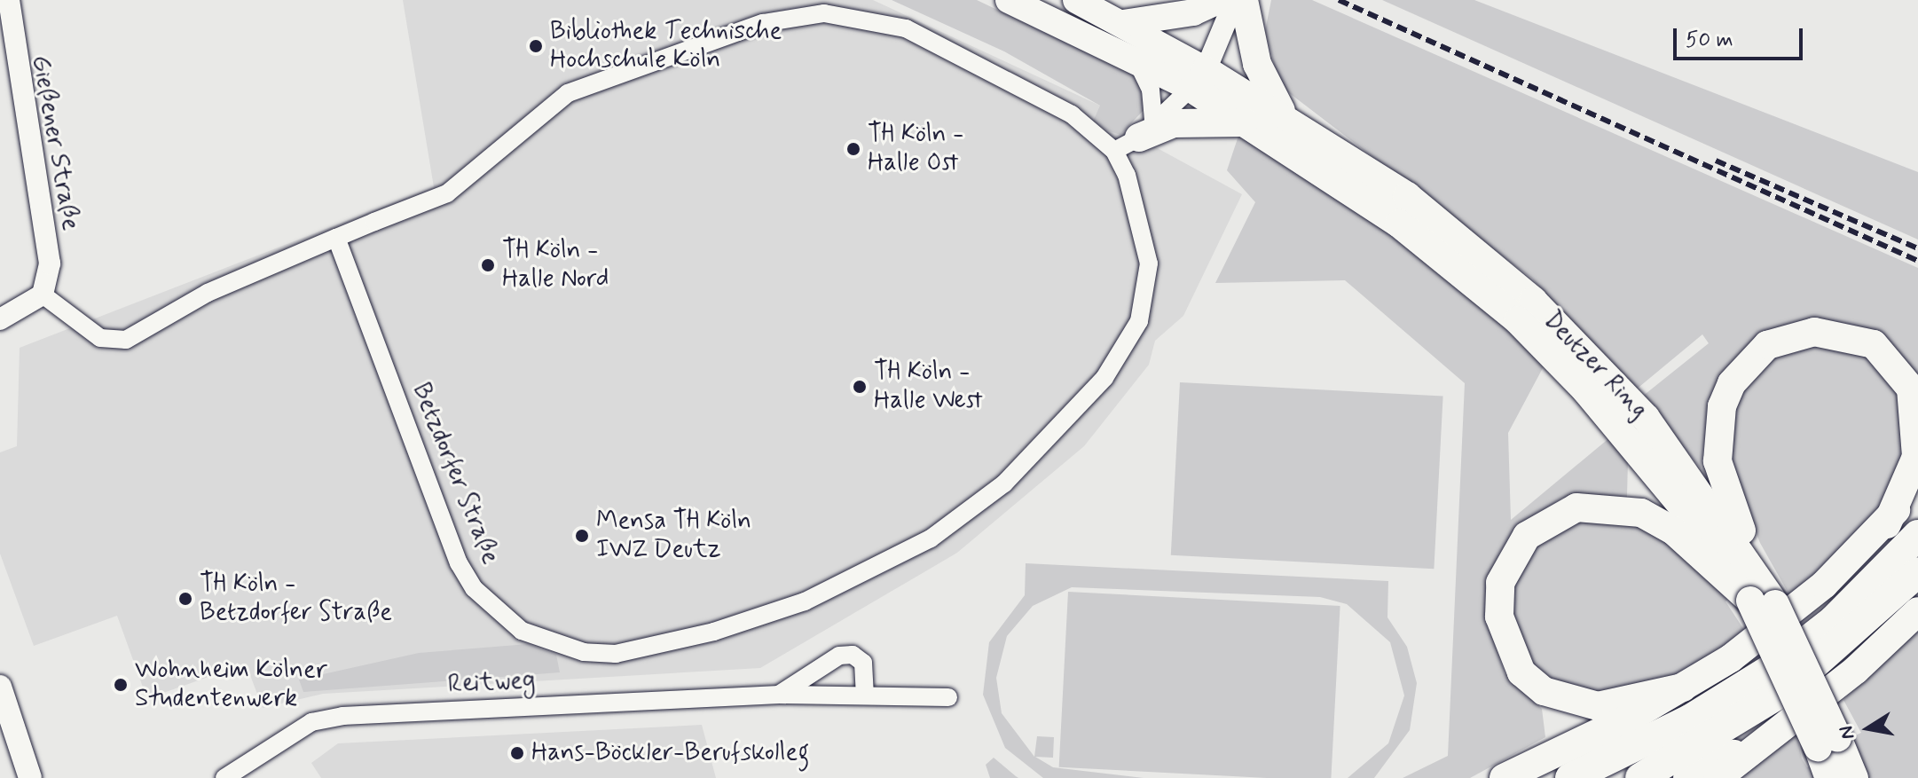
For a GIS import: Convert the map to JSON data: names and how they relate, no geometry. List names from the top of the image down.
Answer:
{
  "streets": {
    "highway": ["Deutzer Ring"],
    "street": ["Gießener Straße", "Betzdorfer Straße", "Reitweg"]
  },
  "crossings": [
    ["Gießener Straße", "Betzdorfer Straße"]
  ],
  "places": [
    "Bibliothek Technische Hochschule Köln",
    "TH Köln - Halle Ost",
    "TH Köln - Halle Nord",
    "TH Köln - Halle West",
    "Mensa TH Köln IWZ Deutz",
    "TH Köln - Betzdorfer Straße",
    "Wohnheim Kölner Studentenwerk",
    "Hans-Böckler-Berufskolleg"
  ],
  "scale_bar": "50 m",
  "north": "left"
}
